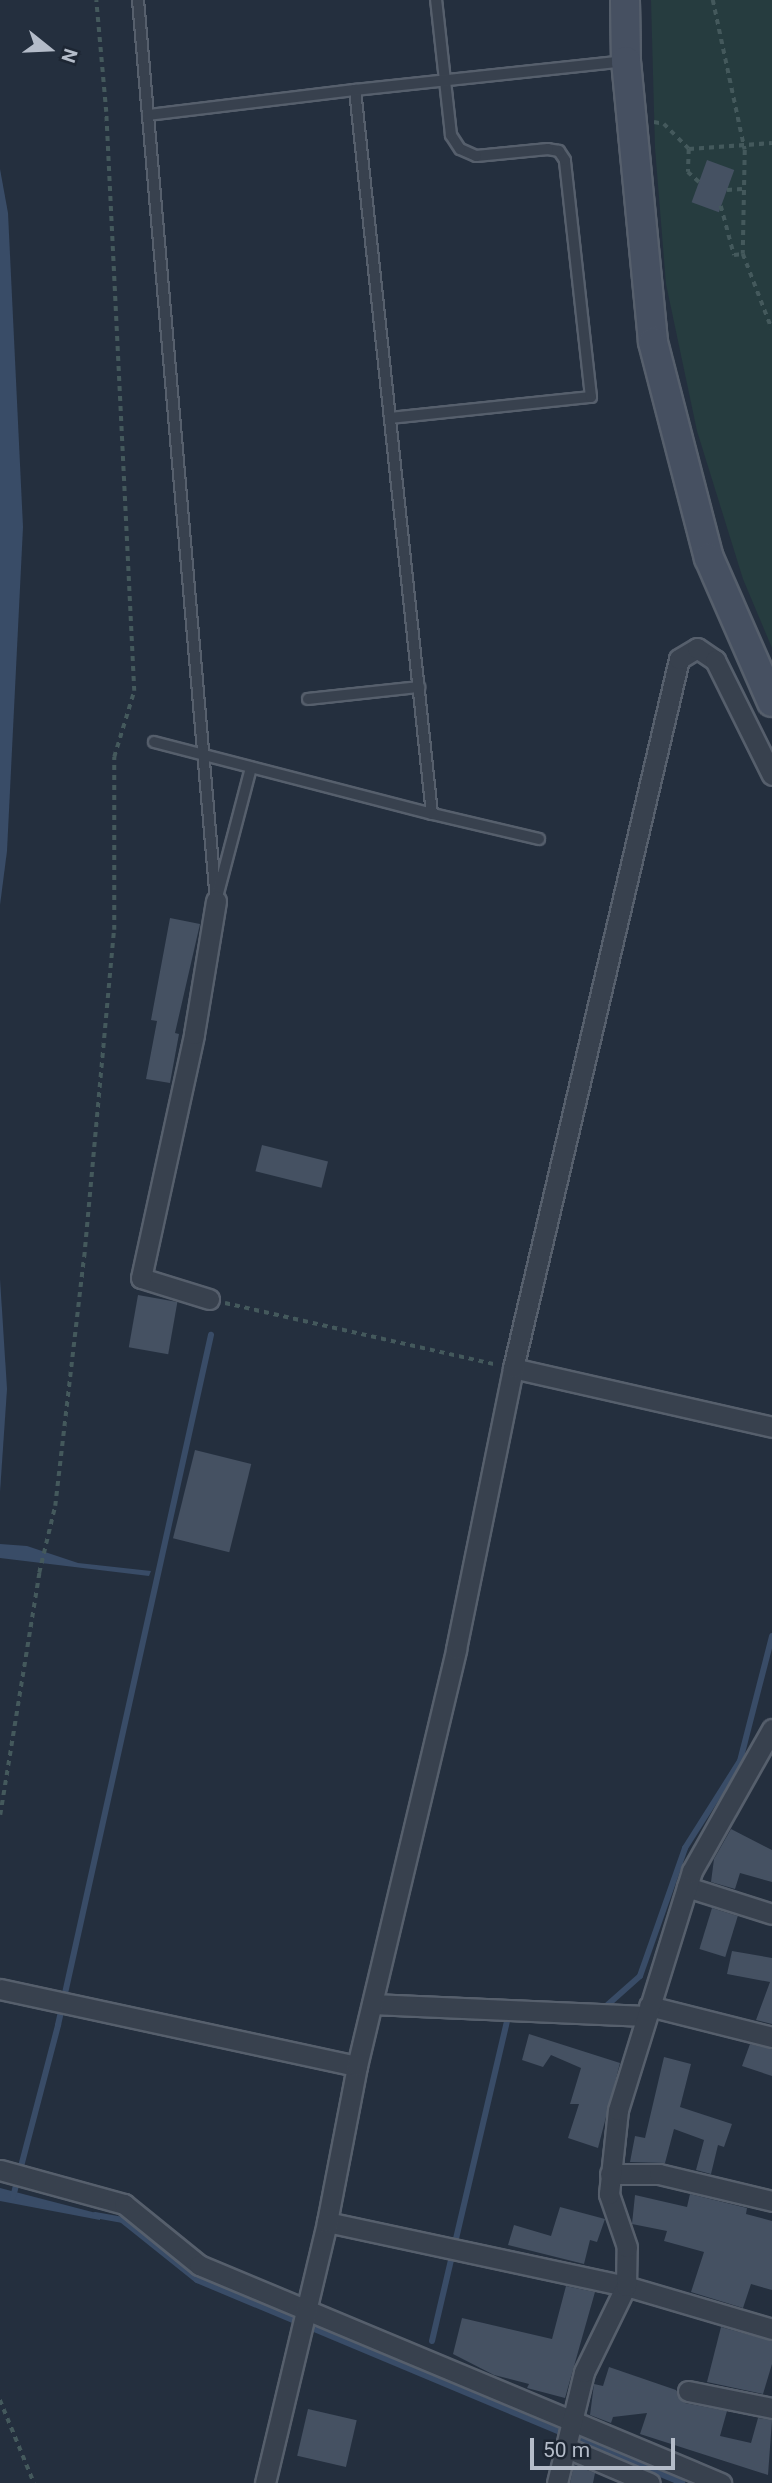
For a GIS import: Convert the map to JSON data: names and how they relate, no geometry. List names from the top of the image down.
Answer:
{
  "scale_bar": "50 m",
  "north": "right"
}
